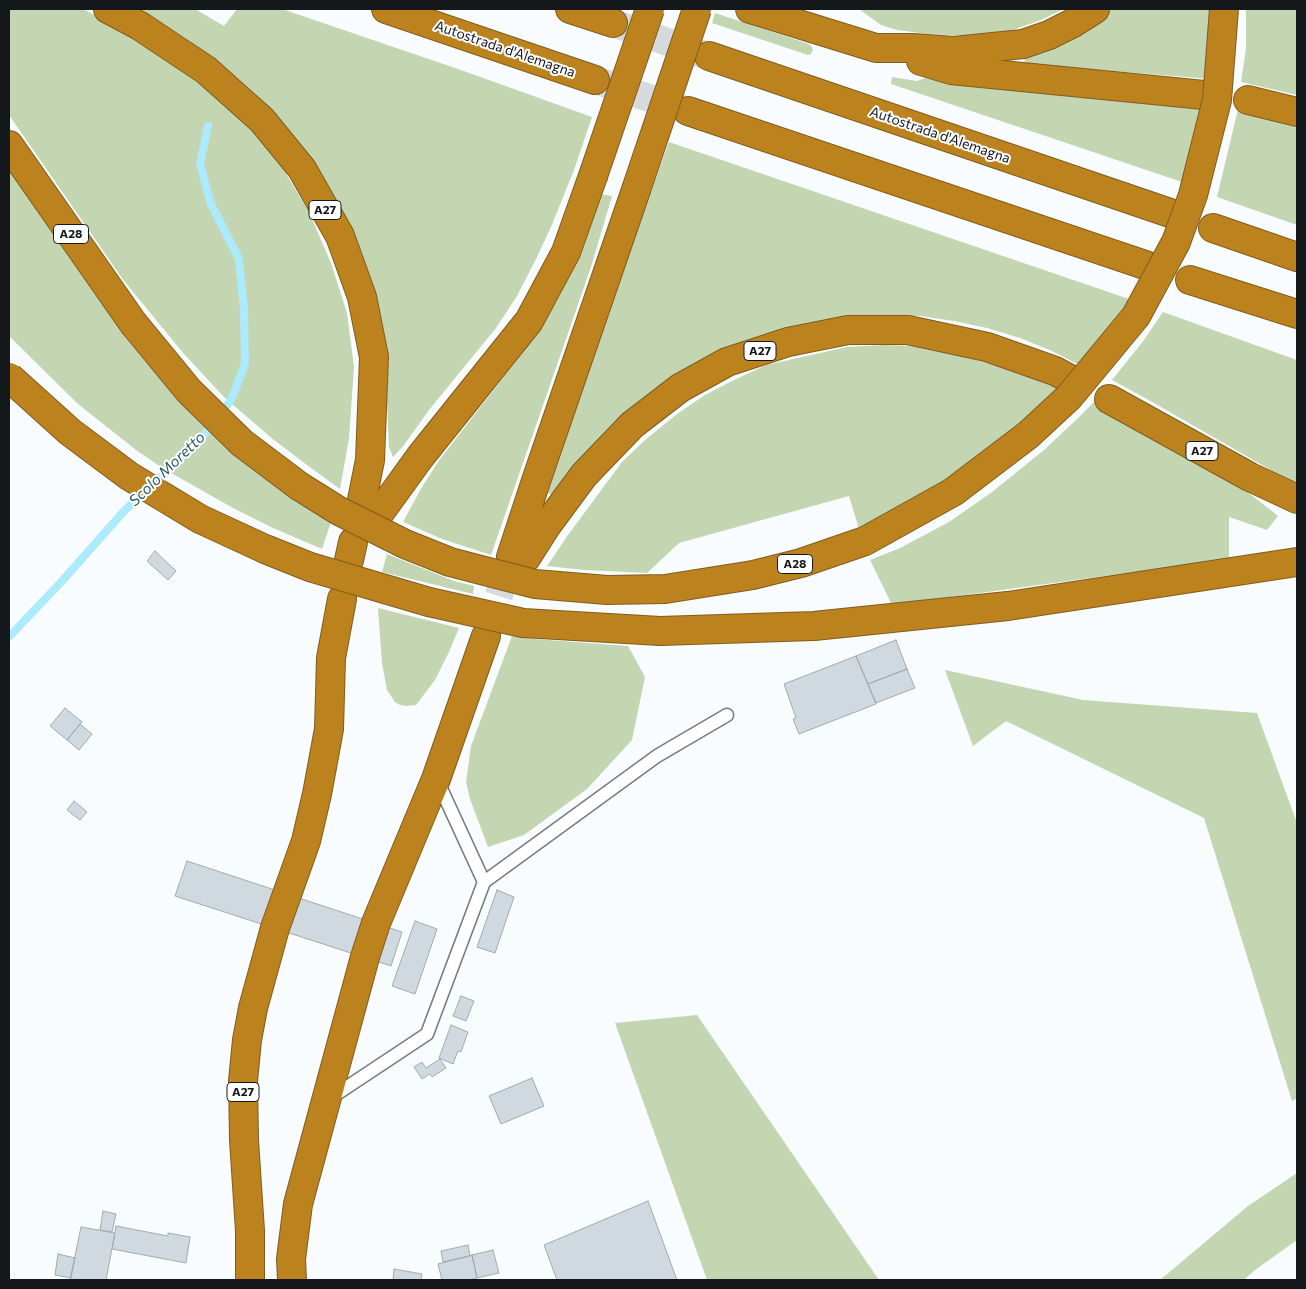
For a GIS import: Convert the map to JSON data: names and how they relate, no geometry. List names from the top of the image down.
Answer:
{
  "streets": {
    "highway": ["Autostrada d'Alemagna", "A27", "A28"]
  },
  "water": ["Scolo Moretto"]
}
